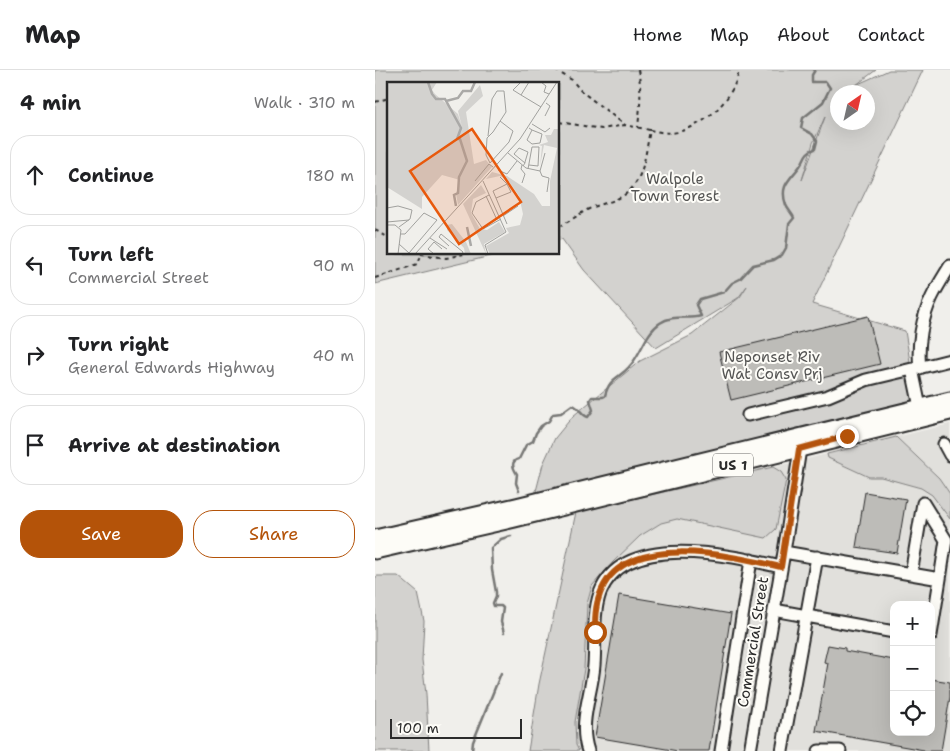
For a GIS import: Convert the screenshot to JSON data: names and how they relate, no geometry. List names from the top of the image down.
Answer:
{
  "streets": {
    "main road": ["US 1"],
    "street": ["Commercial Street"]
  },
  "crossings": [
    ["US 1", "Commercial Street"]
  ],
  "parks": ["Walpole Town Forest", "Neponset Riv Wat Consv Prj"],
  "scale_bar": "100 m",
  "north": "top right",
  "page": {
    "header": "Map",
    "nav": [
      "Home",
      "Map",
      "About",
      "Contact"
    ],
    "heading": ["4 min", "Walk · 310 m"],
    "list": [
      ["Continue", "180 m"],
      ["Turn left", "Commercial Street", "90 m"],
      ["Turn right", "General Edwards Highway", "40 m"],
      "Arrive at destination"
    ],
    "buttons": ["Save", "Share"],
    "map_buttons": ["+", "−"],
    "scale": "100 m"
  }
}
